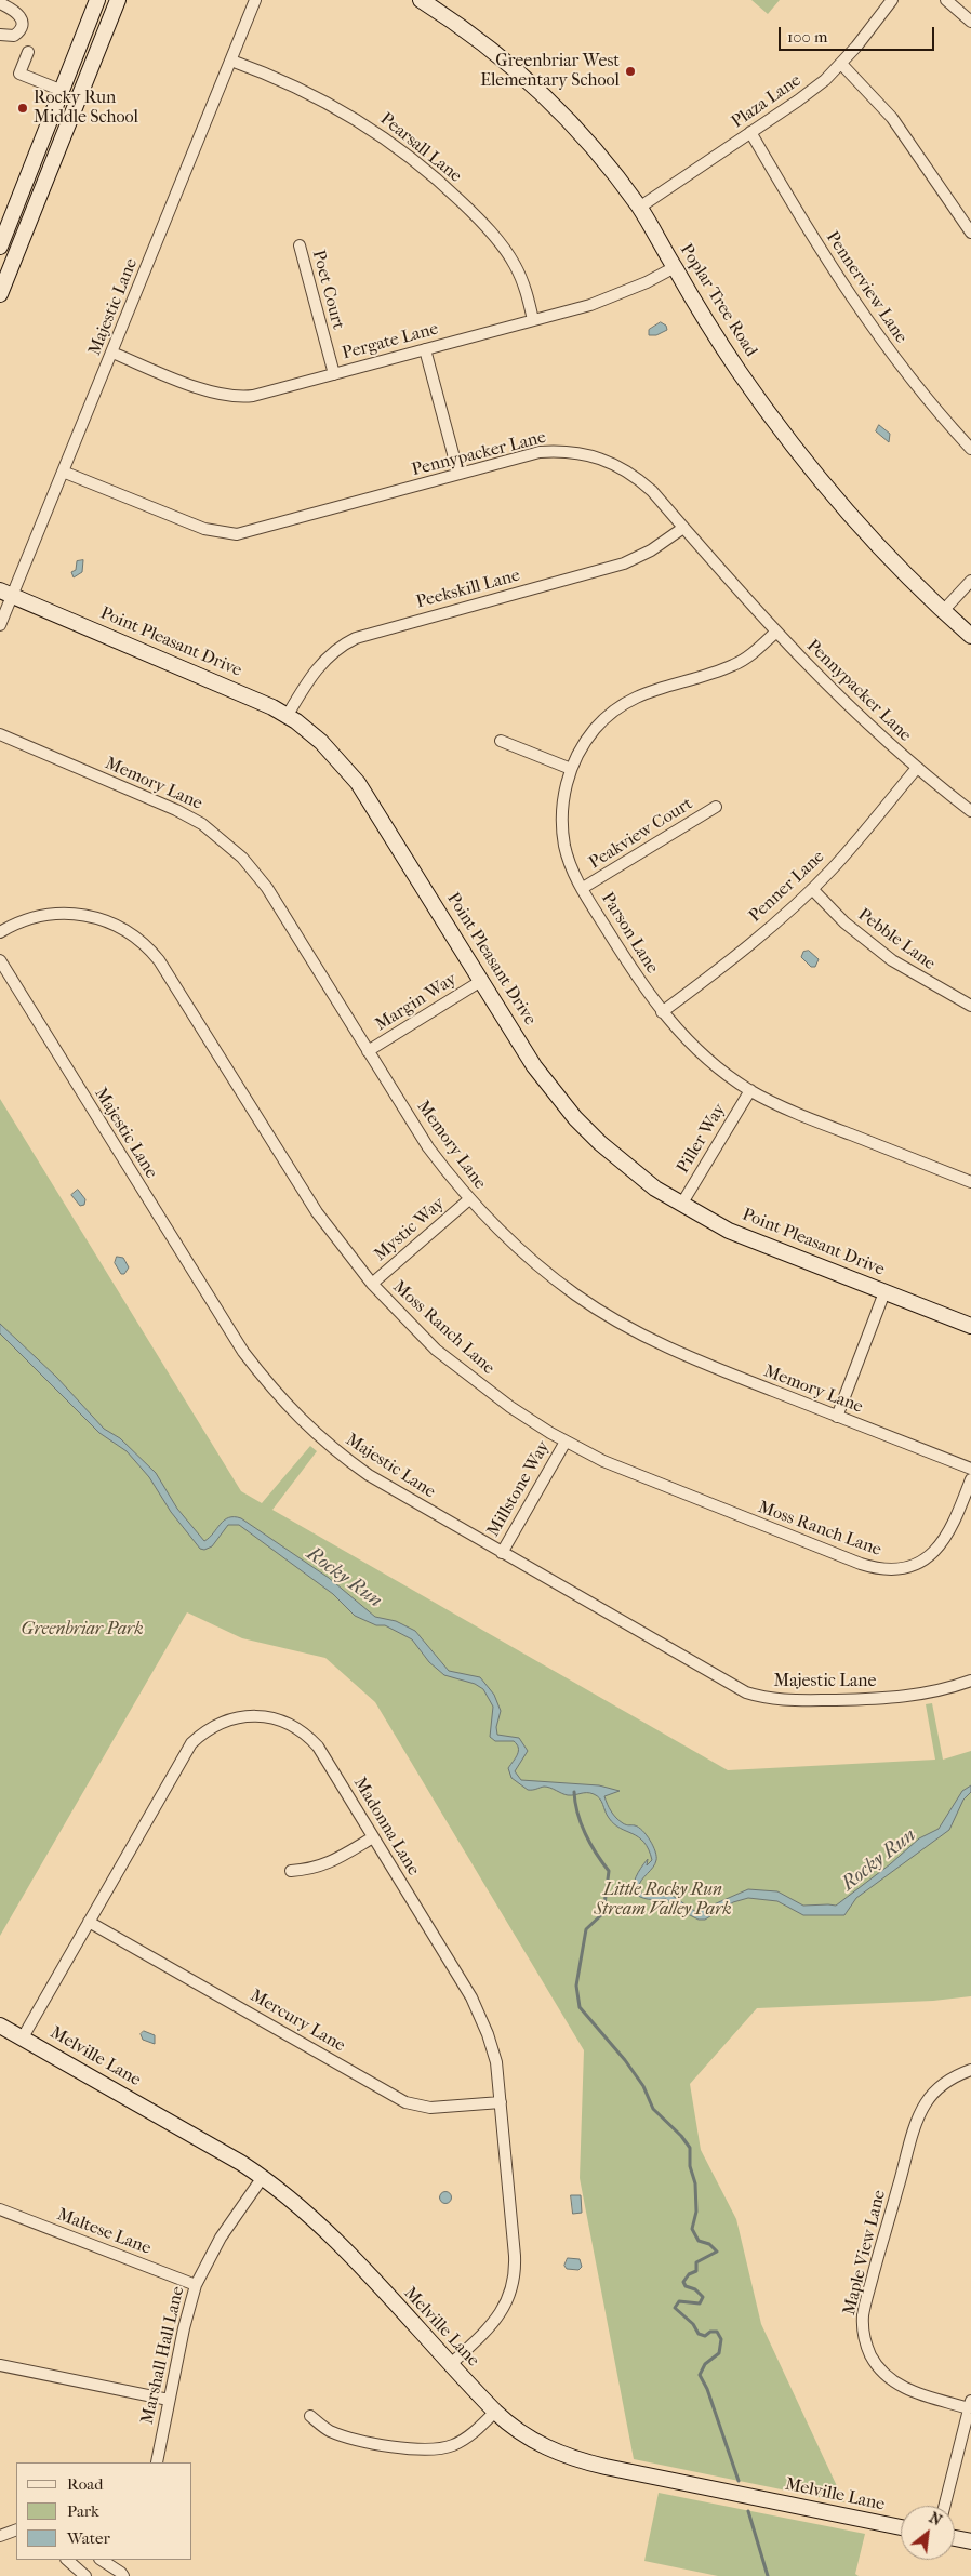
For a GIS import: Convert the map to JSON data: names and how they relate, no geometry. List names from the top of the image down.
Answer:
{
  "streets": {
    "street": [
      "Plaza Lane",
      "Pearsall Lane",
      "Pennerview Lane",
      "Poet Court",
      "Poplar Tree Road",
      "Majestic Lane",
      "Pergate Lane",
      "Pennypacker Lane",
      "Peekskill Lane",
      "Point Pleasant Drive",
      "Memory Lane",
      "Peakview Court",
      "Penner Lane",
      "Parson Lane",
      "Pebble Lane",
      "Margin Way",
      "Piller Way",
      "Mystic Way",
      "Moss Ranch Lane",
      "Millstone Way",
      "Madonna Lane",
      "Mercury Lane",
      "Melville Lane",
      "Maltese Lane",
      "Maple View Lane",
      "Marshall Hall Lane"
    ]
  },
  "crossings": [
    ["Plaza Lane", "Pennerview Lane"],
    ["Plaza Lane", "Poplar Tree Road"],
    ["Pearsall Lane", "Majestic Lane"],
    ["Pearsall Lane", "Pergate Lane"],
    ["Poet Court", "Pergate Lane"],
    ["Poplar Tree Road", "Pergate Lane"],
    ["Majestic Lane", "Pergate Lane"],
    ["Majestic Lane", "Pennypacker Lane"],
    ["Majestic Lane", "Point Pleasant Drive"],
    ["Majestic Lane", "Millstone Way"],
    ["Pennypacker Lane", "Peekskill Lane"],
    ["Pennypacker Lane", "Penner Lane"],
    ["Pennypacker Lane", "Parson Lane"],
    ["Peekskill Lane", "Point Pleasant Drive"],
    ["Point Pleasant Drive", "Margin Way"],
    ["Point Pleasant Drive", "Piller Way"],
    ["Memory Lane", "Margin Way"],
    ["Memory Lane", "Mystic Way"],
    ["Peakview Court", "Parson Lane"],
    ["Penner Lane", "Parson Lane"],
    ["Penner Lane", "Pebble Lane"],
    ["Parson Lane", "Piller Way"],
    ["Mystic Way", "Moss Ranch Lane"],
    ["Moss Ranch Lane", "Millstone Way"],
    ["Madonna Lane", "Mercury Lane"],
    ["Madonna Lane", "Melville Lane"],
    ["Melville Lane", "Marshall Hall Lane"],
    ["Maltese Lane", "Marshall Hall Lane"]
  ],
  "water": ["Rocky Run"],
  "parks": ["Greenbriar Park", "Little Rocky Run Stream Valley Park"],
  "places": ["Greenbriar West Elementary School", "Rocky Run Middle School"],
  "legend": ["Road", "Park", "Water"],
  "scale_bar": "100 m",
  "north": "top right"
}
